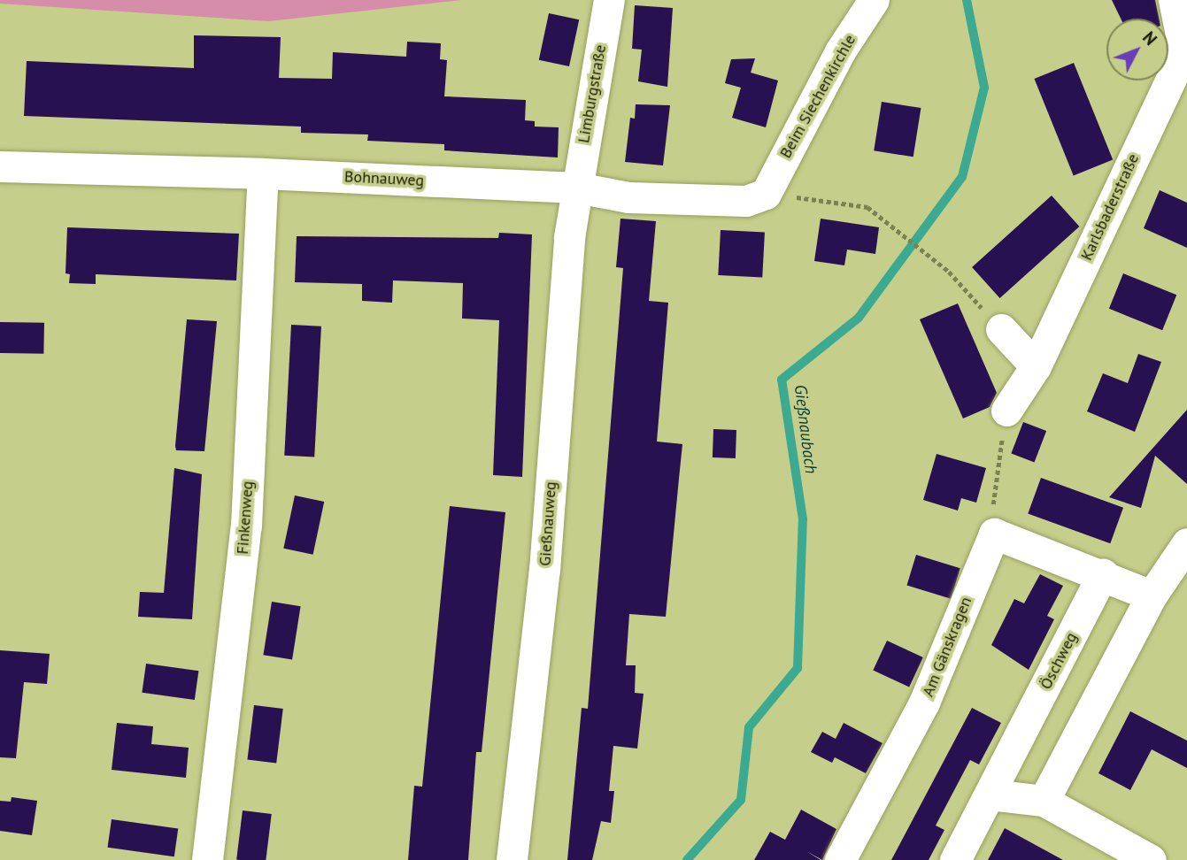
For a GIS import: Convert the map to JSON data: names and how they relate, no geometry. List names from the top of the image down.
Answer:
{
  "streets": {
    "street": [
      "Limburgstraße",
      "Beim Siechenkirchle",
      "Bohnauweg",
      "Karlsbaderstraße",
      "Finkenweg",
      "Gießnauweg",
      "Am Gänskragen",
      "Öschweg"
    ]
  },
  "crossings": [
    ["Limburgstraße", "Bohnauweg"],
    ["Limburgstraße", "Gießnauweg"],
    ["Beim Siechenkirchle", "Bohnauweg"],
    ["Bohnauweg", "Finkenweg"],
    ["Bohnauweg", "Gießnauweg"]
  ],
  "water": ["Gießnaubach"],
  "north": "top right"
}
